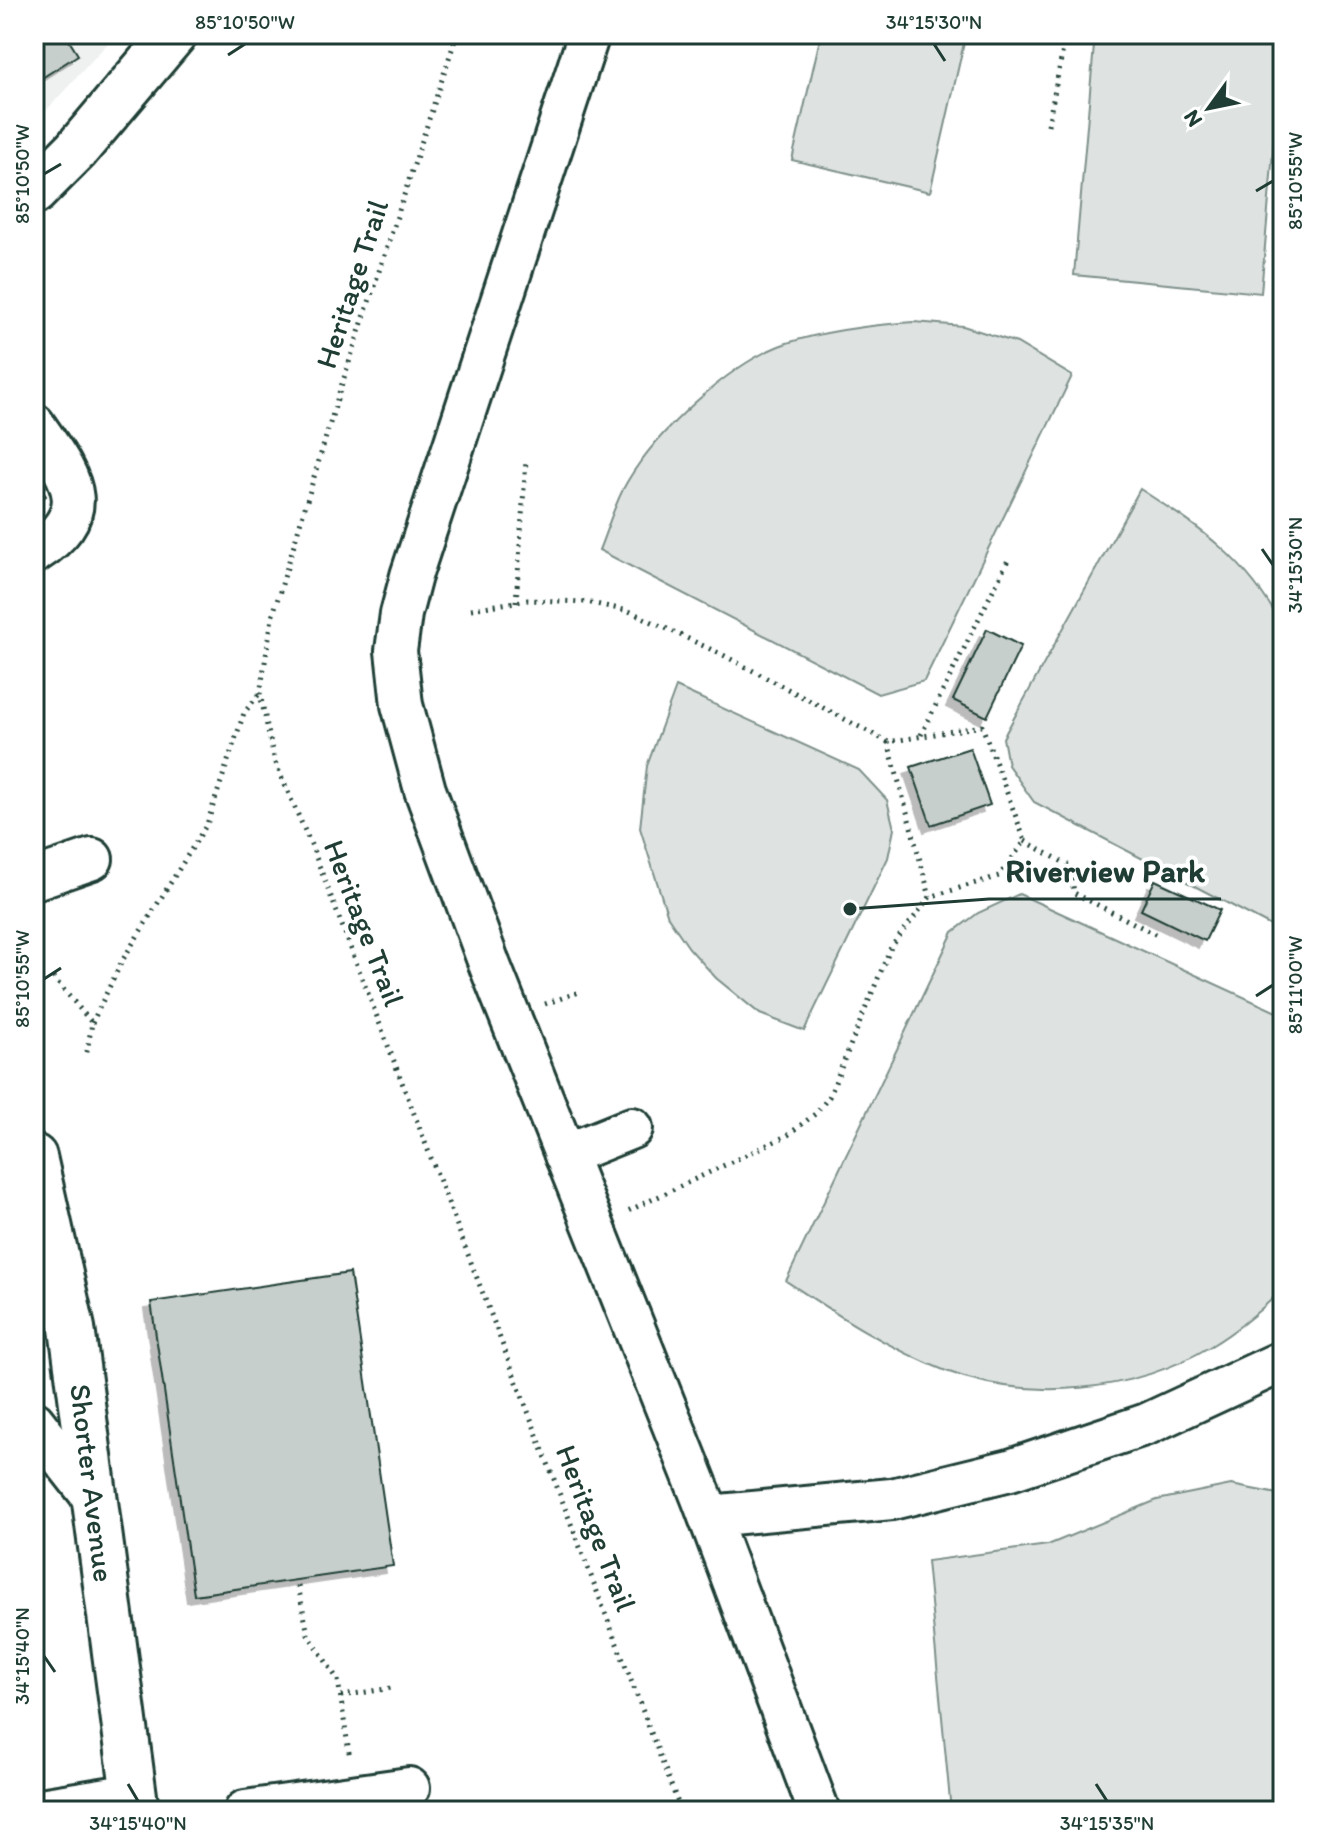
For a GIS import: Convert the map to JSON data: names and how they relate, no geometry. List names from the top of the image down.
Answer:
{
  "streets": {
    "main road": ["Shorter Avenue"],
    "path": ["Heritage Trail"]
  },
  "places": ["Riverview Park"],
  "north": "bottom left",
  "coordinates": [
    "85°10'50\"W",
    "34°15'30\"N",
    "85°10'55\"W",
    "85°11'00\"W",
    "34°15'40\"N",
    "34°15'35\"N"
  ]
}
